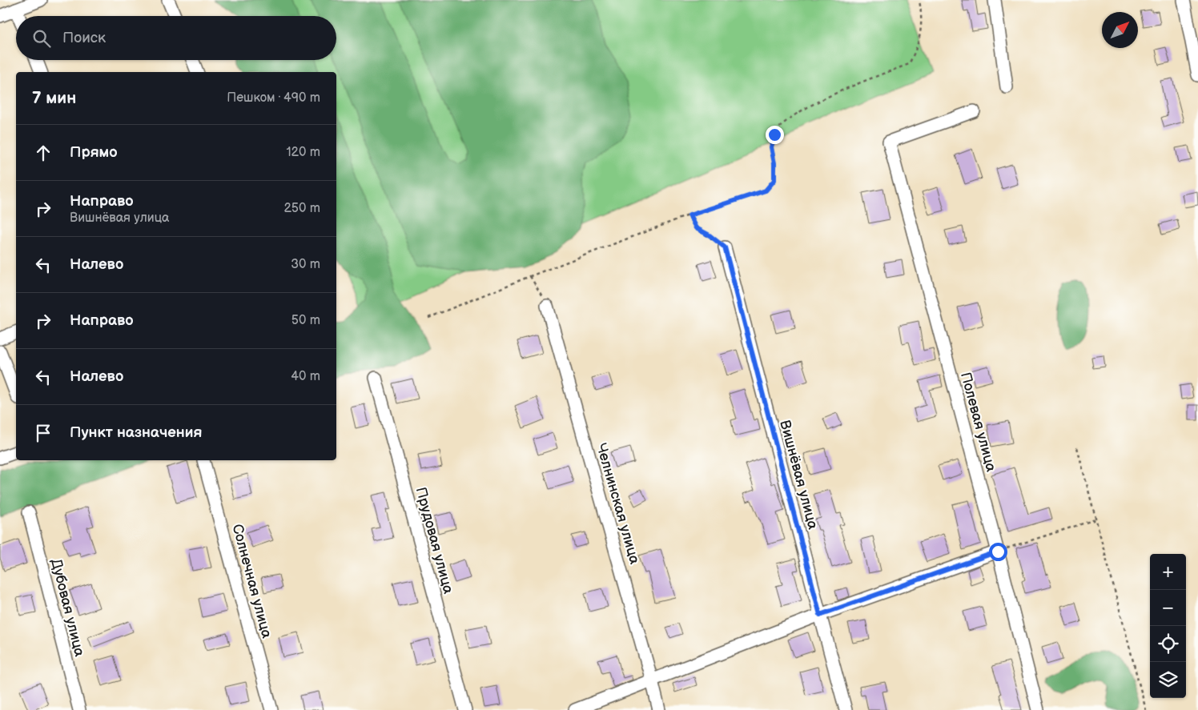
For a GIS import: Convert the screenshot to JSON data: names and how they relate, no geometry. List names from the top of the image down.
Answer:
{
  "streets": {
    "street": [
      "Полевая улица",
      "Вишнёвая улица",
      "Челнинская улица",
      "Прудовая улица",
      "Солнечная улица",
      "Дубовая улица"
    ]
  },
  "north": "top right",
  "page": {
    "search": "Поиск",
    "heading": ["7 мин", "Пешком · 490 m"],
    "list": [
      ["Прямо", "120 m"],
      ["Направо", "Вишнёвая улица", "250 m"],
      ["Налево", "30 m"],
      ["Направо", "50 m"],
      ["Налево", "40 m"],
      "Пункт назначения"
    ],
    "map_buttons": ["+", "−"]
  }
}
